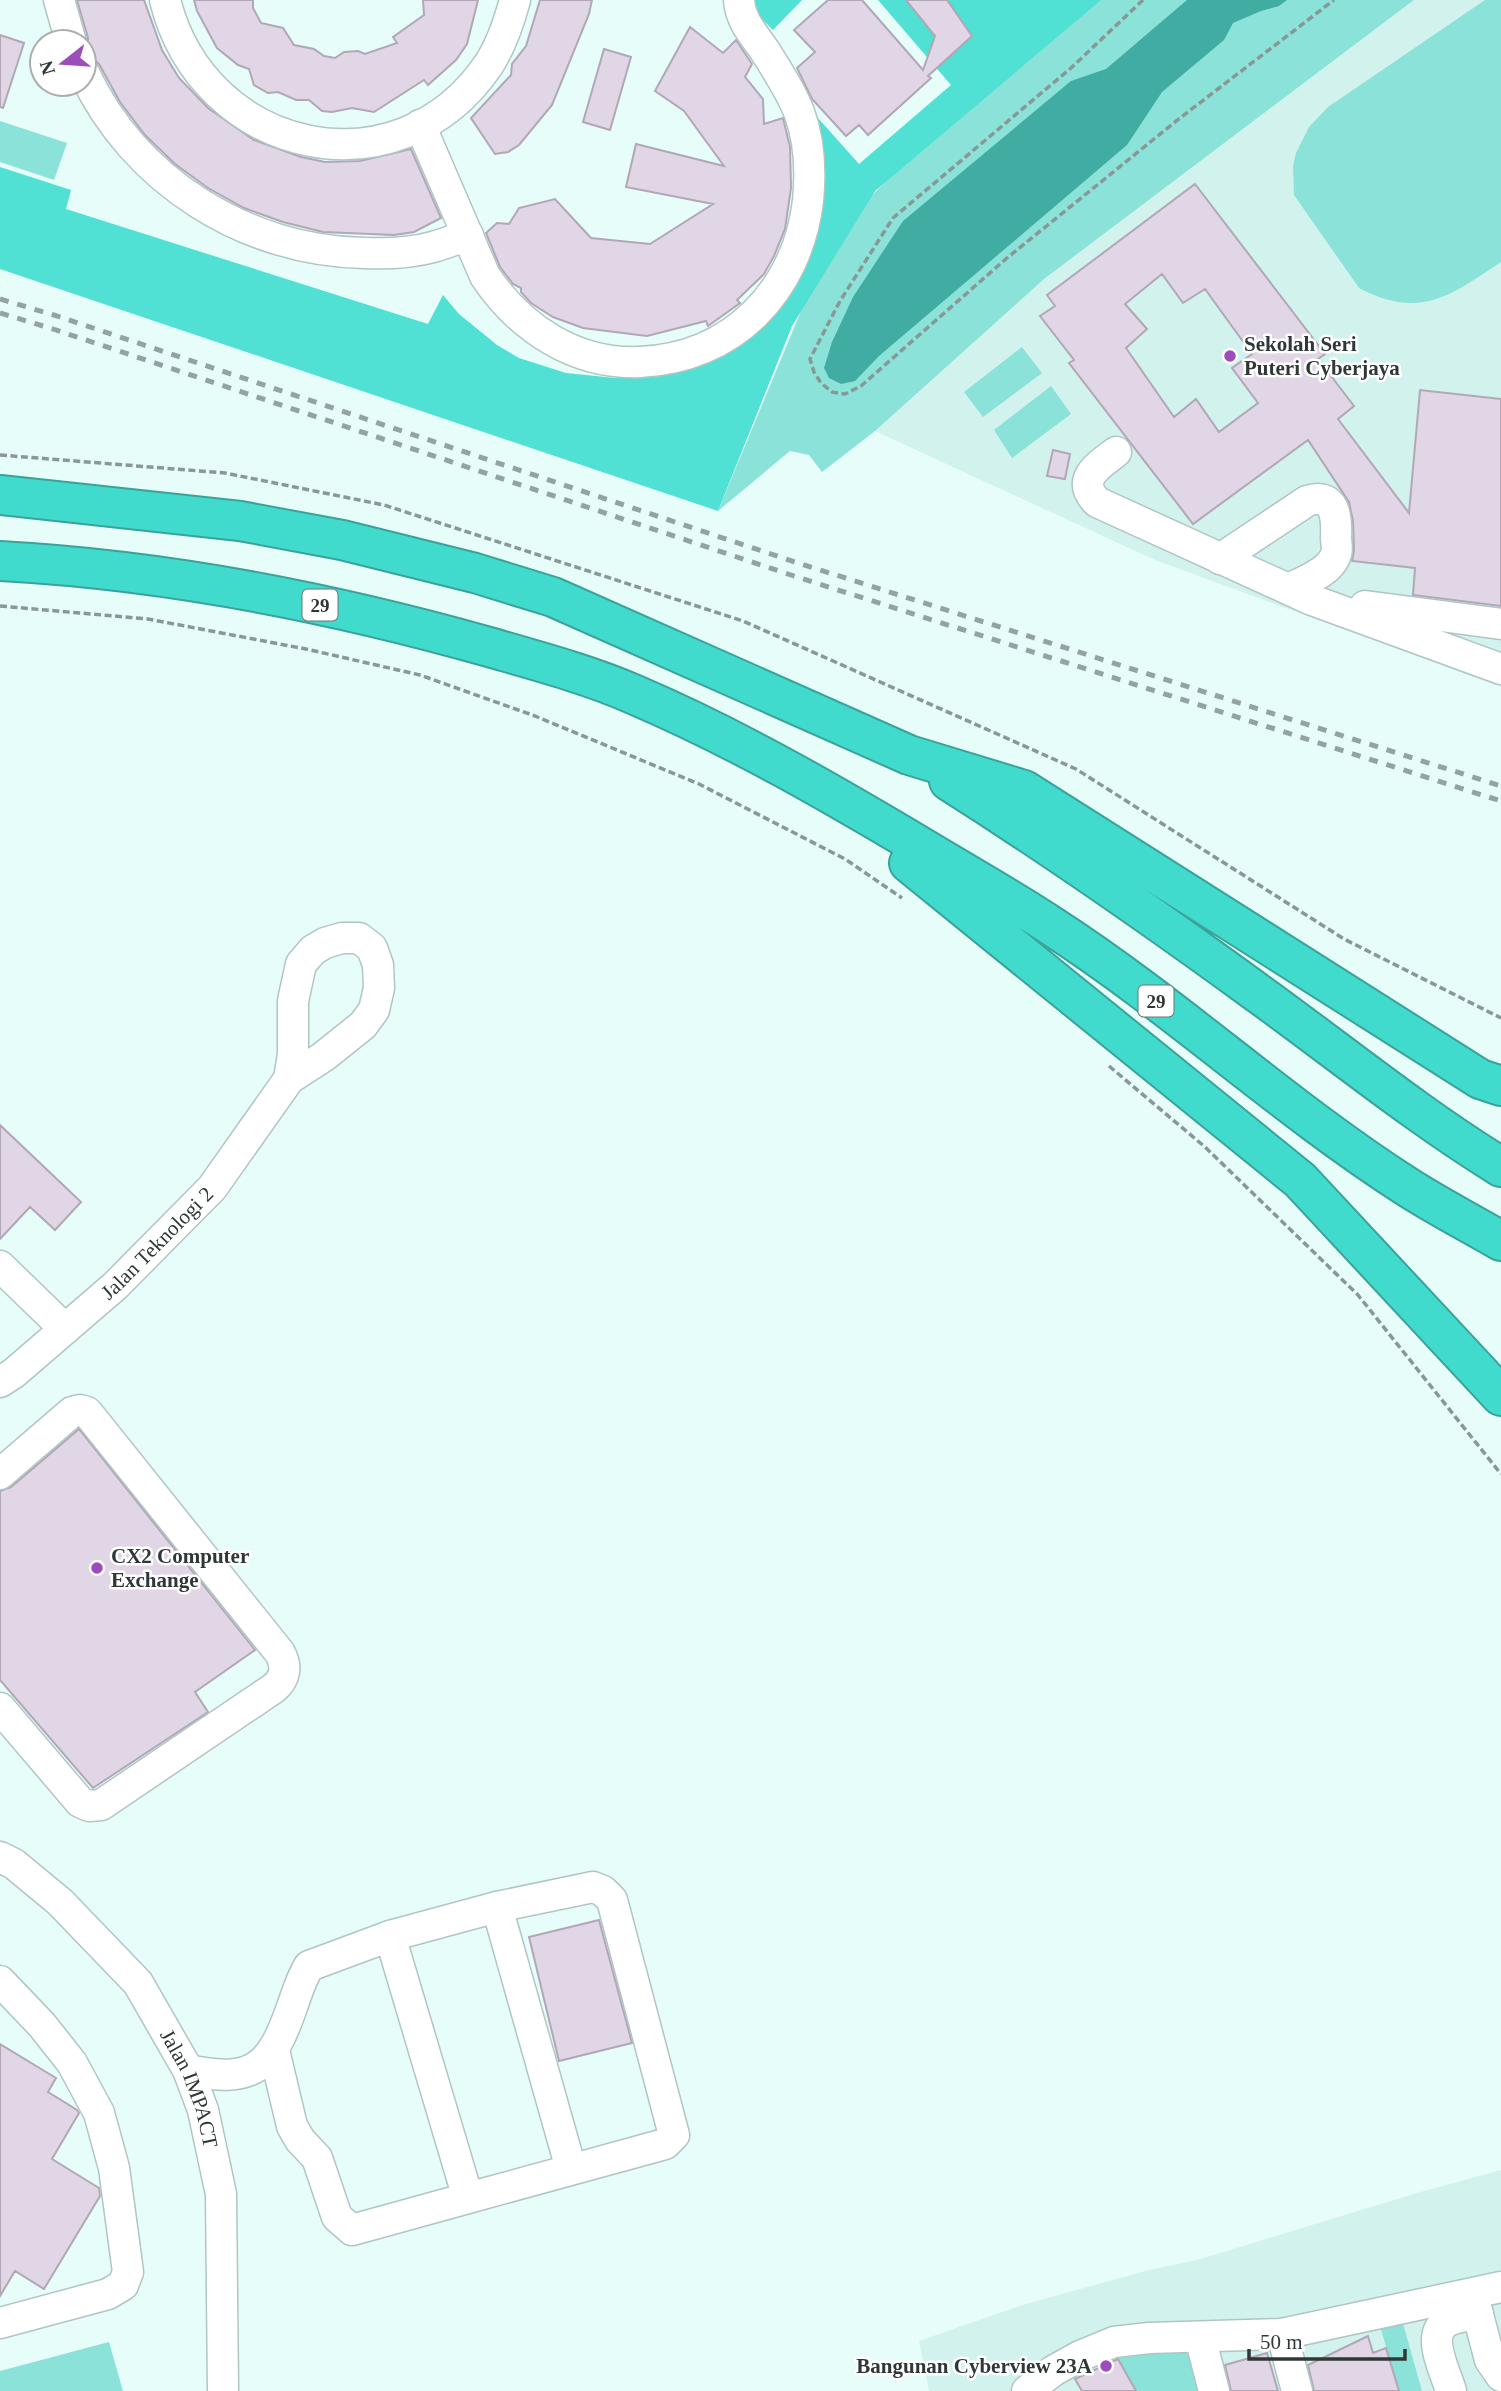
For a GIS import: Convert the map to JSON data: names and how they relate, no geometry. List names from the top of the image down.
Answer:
{
  "streets": {
    "highway": ["29"],
    "street": ["Jalan Teknologi 2", "Jalan IMPACT"]
  },
  "places": ["Sekolah Seri Puteri Cyberjaya", "CX2 Computer Exchange", "Bangunan Cyberview 23A"],
  "scale_bar": "50 m",
  "north": "left"
}
